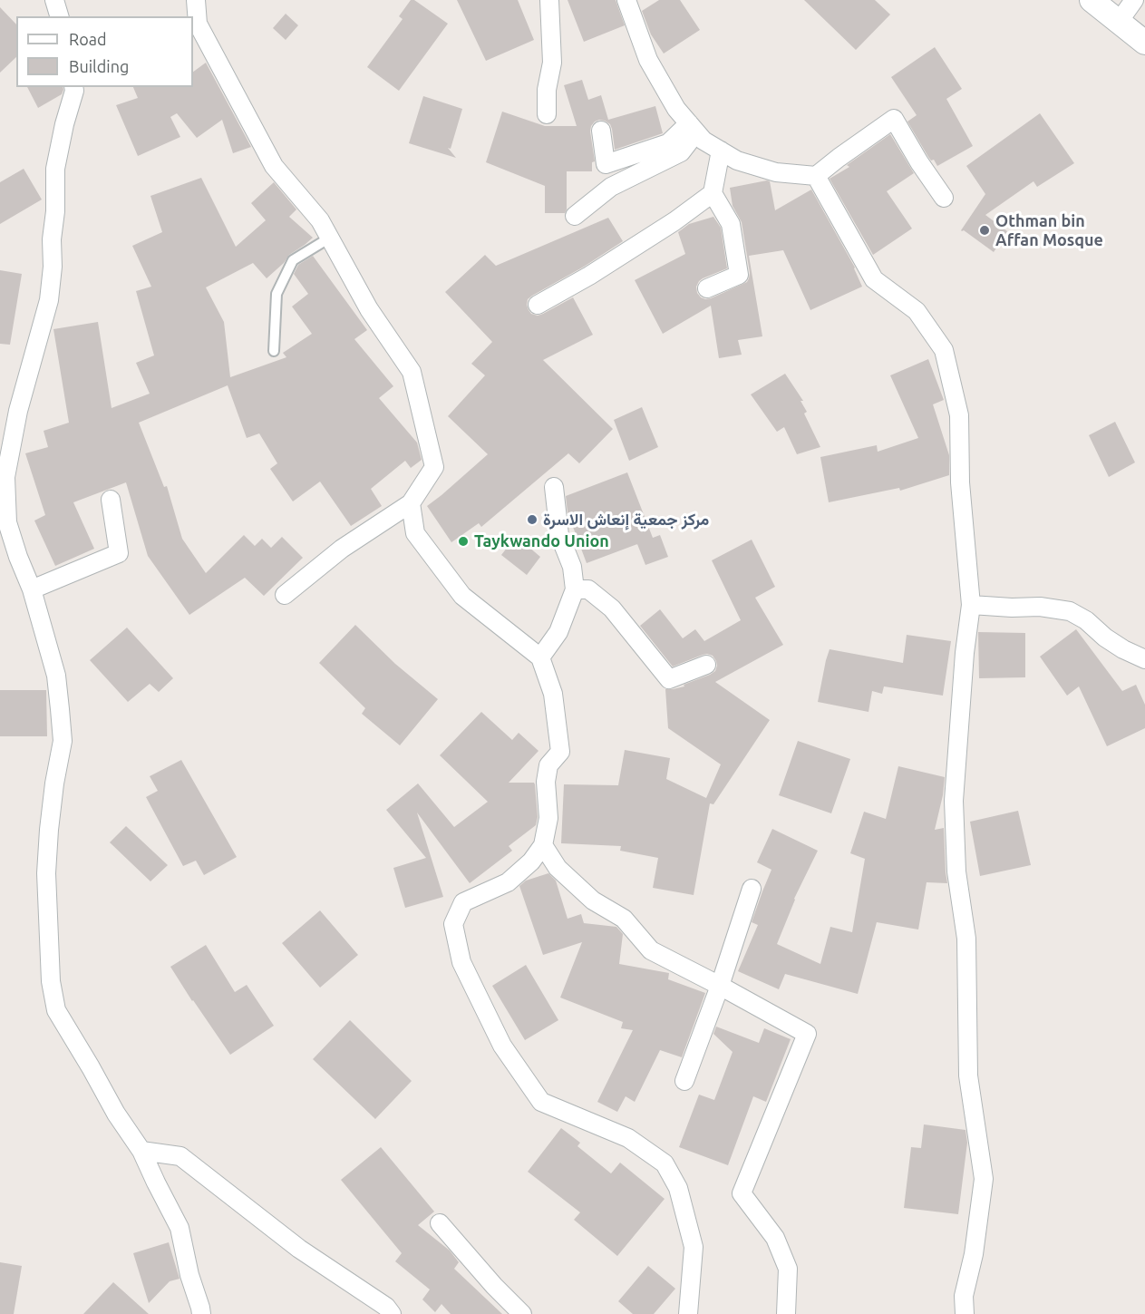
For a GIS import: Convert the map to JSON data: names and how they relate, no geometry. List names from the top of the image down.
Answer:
{
  "places": ["Othman bin Affan Mosque", "مركز جمعية إنعاش الاسرة", "Taykwando Union"],
  "legend": ["Road", "Building"]
}
